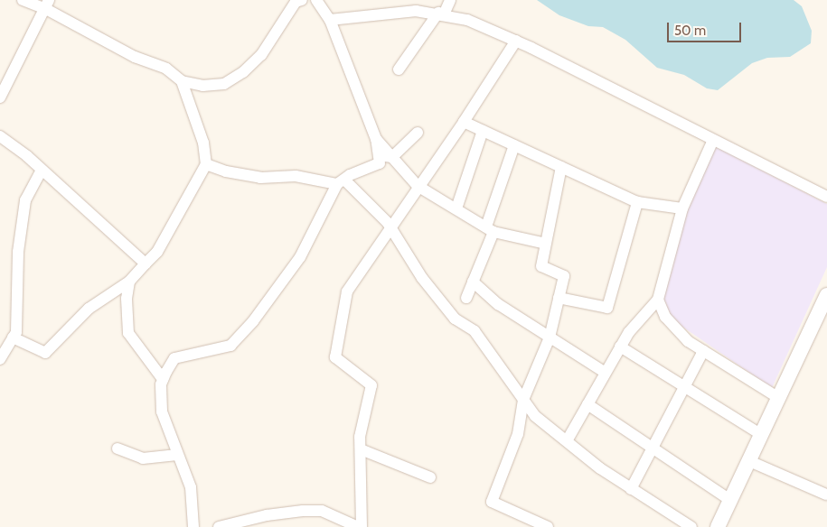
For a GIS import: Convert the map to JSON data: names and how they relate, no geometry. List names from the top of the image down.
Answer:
{
  "scale_bar": "50 m"
}
